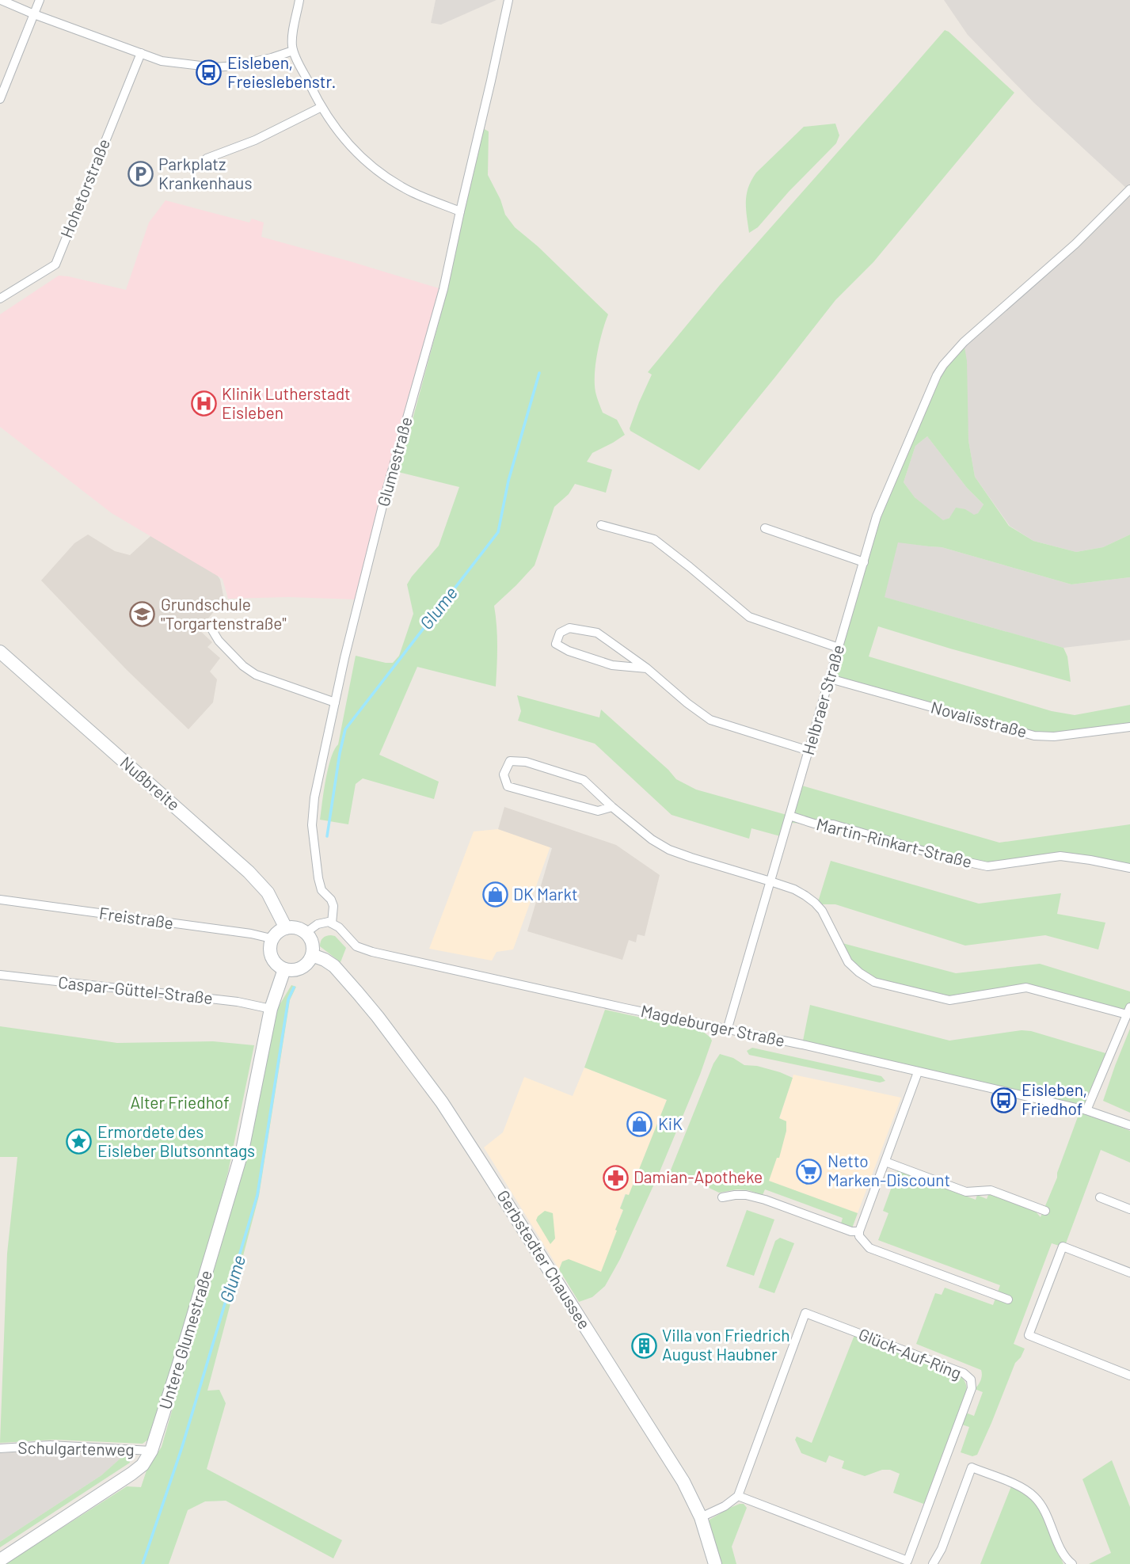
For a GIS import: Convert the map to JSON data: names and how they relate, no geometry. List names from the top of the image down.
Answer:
{
  "streets": {
    "main road": ["Nußbreite", "Gerbstedter Chaussee", "Untere Glumestraße"],
    "street": [
      "Hohetorstraße",
      "Glumestraße",
      "Helbraer Straße",
      "Novalisstraße",
      "Martin-Rinkart-Straße",
      "Freistraße",
      "Caspar-Güttel-Straße",
      "Magdeburger Straße",
      "Glück-Auf-Ring",
      "Schulgartenweg"
    ]
  },
  "crossings": [
    ["Glumestraße", "Magdeburger Straße"],
    ["Helbraer Straße", "Novalisstraße"],
    ["Helbraer Straße", "Martin-Rinkart-Straße"],
    ["Helbraer Straße", "Magdeburger Straße"],
    ["Nußbreite", "Freistraße"],
    ["Nußbreite", "Gerbstedter Chaussee"],
    ["Freistraße", "Gerbstedter Chaussee"],
    ["Caspar-Güttel-Straße", "Untere Glumestraße"],
    ["Untere Glumestraße", "Schulgartenweg"]
  ],
  "water": ["Glume"],
  "parks": ["Alter Friedhof"],
  "places": {
    "bus stop": ["Eisleben, Freieslebenstr.", "Eisleben, Friedhof"],
    "parking": ["Parkplatz Krankenhaus"],
    "hospital": ["Klinik Lutherstadt Eisleben"],
    "school or university": ["Grundschule \"Torgartenstraße\""],
    "shop": ["DK Markt", "KiK"],
    "place": ["Ermordete des Eisleber Blutsonntags"],
    "supermarket": ["Netto Marken-Discount"],
    "pharmacy": ["Damian-Apotheke"],
    "building": ["Villa von Friedrich August Haubner"]
  }
}
